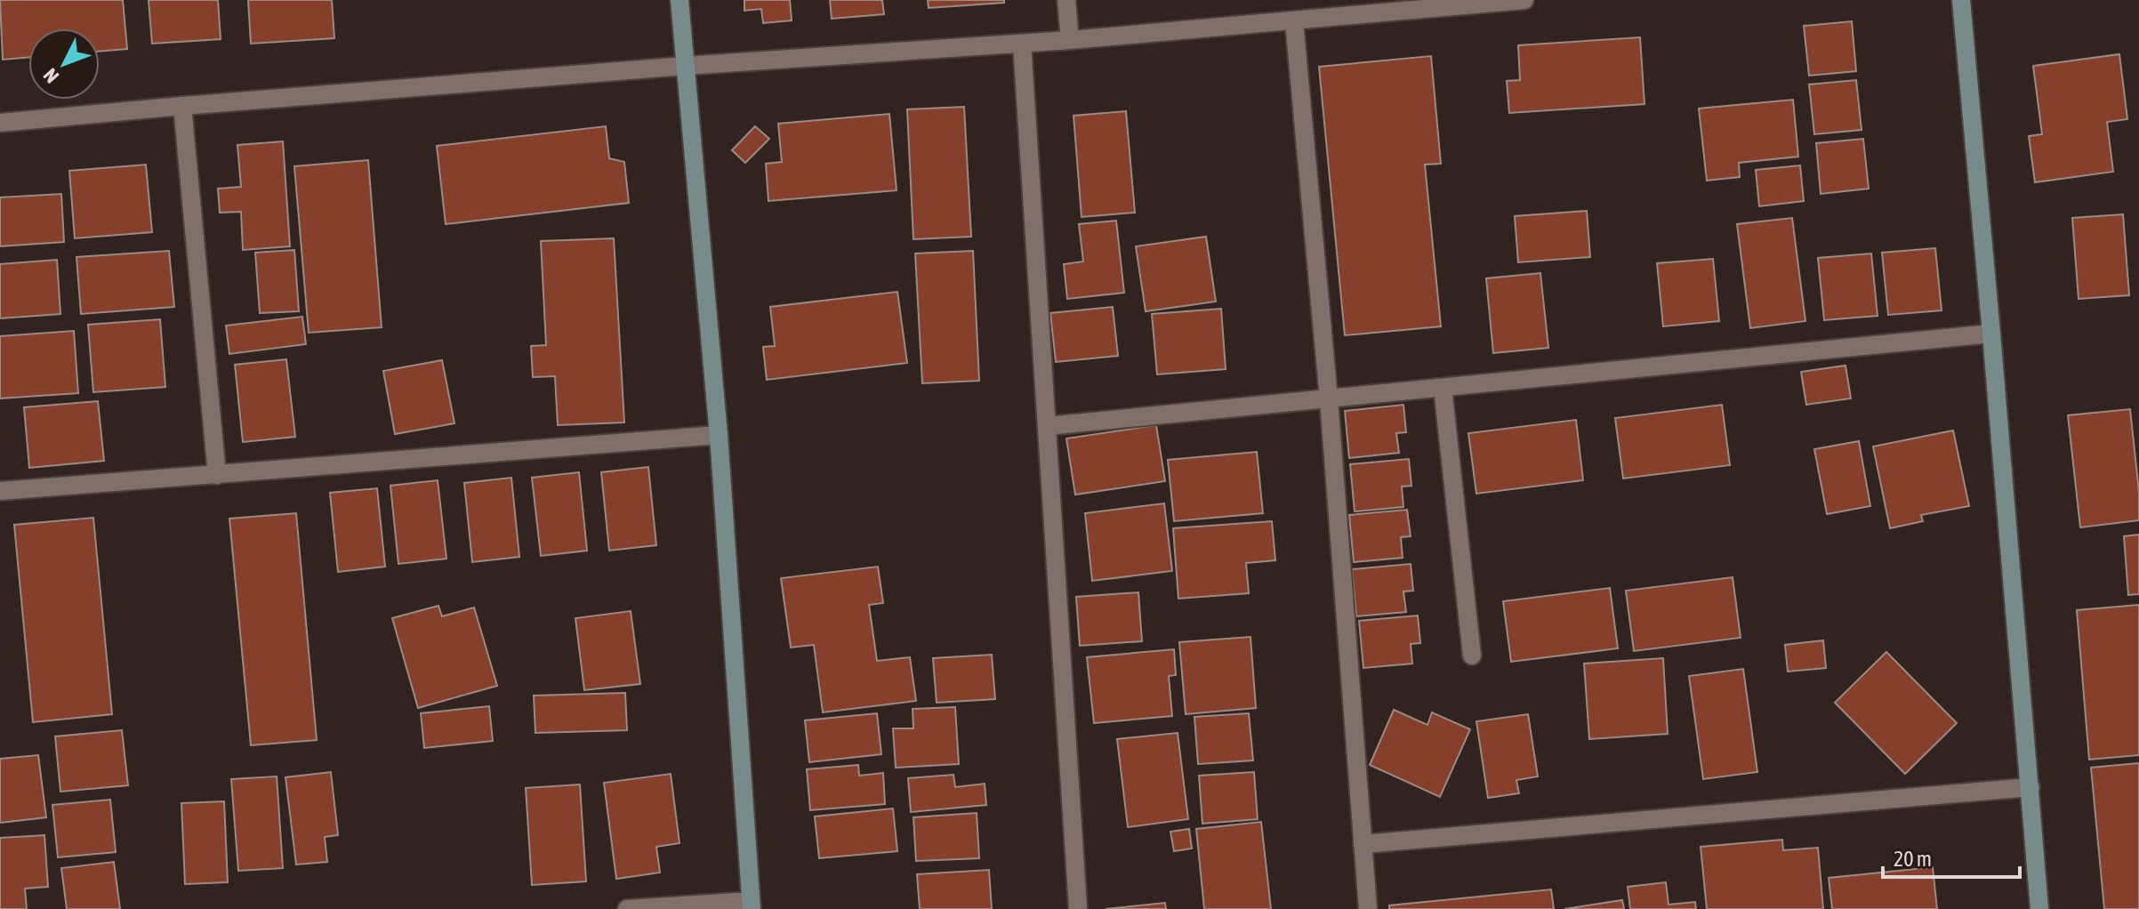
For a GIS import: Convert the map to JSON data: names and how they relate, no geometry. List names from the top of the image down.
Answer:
{
  "scale_bar": "20 m",
  "north": "bottom left"
}
